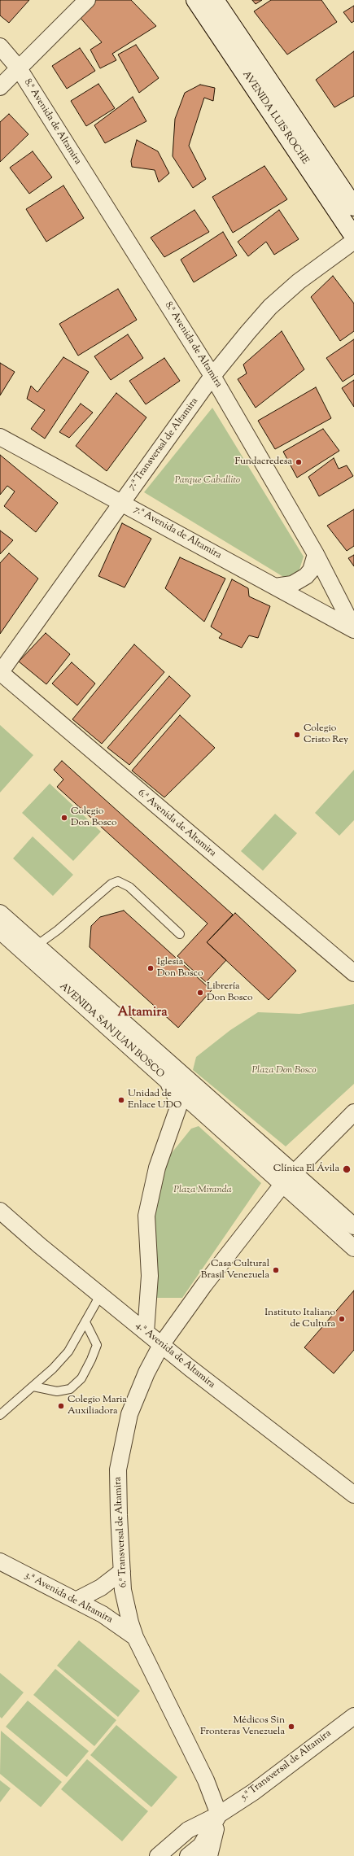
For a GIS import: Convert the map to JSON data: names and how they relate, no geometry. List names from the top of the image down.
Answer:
{
  "streets": {
    "main road": ["AVENIDA LUIS ROCHE"],
    "street": [
      "8.ª Avenida de Altamira",
      "7.ª Transversal de Altamira",
      "7.ª Avenida de Altamira",
      "6.ª Avenida de Altamira",
      "AVENIDA SAN JUAN BOSCO",
      "4.ª Avenida de Altamira",
      "6.ª Transversal de Altamira",
      "3.ª Avenida de Altamira",
      "5.ª Transversal de Altamira"
    ]
  },
  "crossings": [
    ["8.ª Avenida de Altamira", "7.ª Transversal de Altamira"],
    ["8.ª Avenida de Altamira", "7.ª Avenida de Altamira"],
    ["7.ª Transversal de Altamira", "7.ª Avenida de Altamira"],
    ["7.ª Transversal de Altamira", "6.ª Avenida de Altamira"],
    ["AVENIDA SAN JUAN BOSCO", "6.ª Transversal de Altamira"],
    ["4.ª Avenida de Altamira", "6.ª Transversal de Altamira"],
    ["6.ª Transversal de Altamira", "3.ª Avenida de Altamira"],
    ["6.ª Transversal de Altamira", "5.ª Transversal de Altamira"]
  ],
  "districts": ["Altamira"],
  "parks": ["Parque Caballito", "Plaza Don Bosco", "Plaza Miranda"],
  "places": [
    "Fundacredesa",
    "Colegio Cristo Rey",
    "Colegio Don Bosco",
    "Iglesia Don Bosco",
    "Librería Don Bosco",
    "Unidad de Enlace UDO",
    "Clínica El Ávila",
    "Casa Cultural Brasil Venezuela",
    "Instituto Italiano de Cultura",
    "Colegio Maria Auxiliadora",
    "Médicos Sin Fronteras Venezuela"
  ]
}
